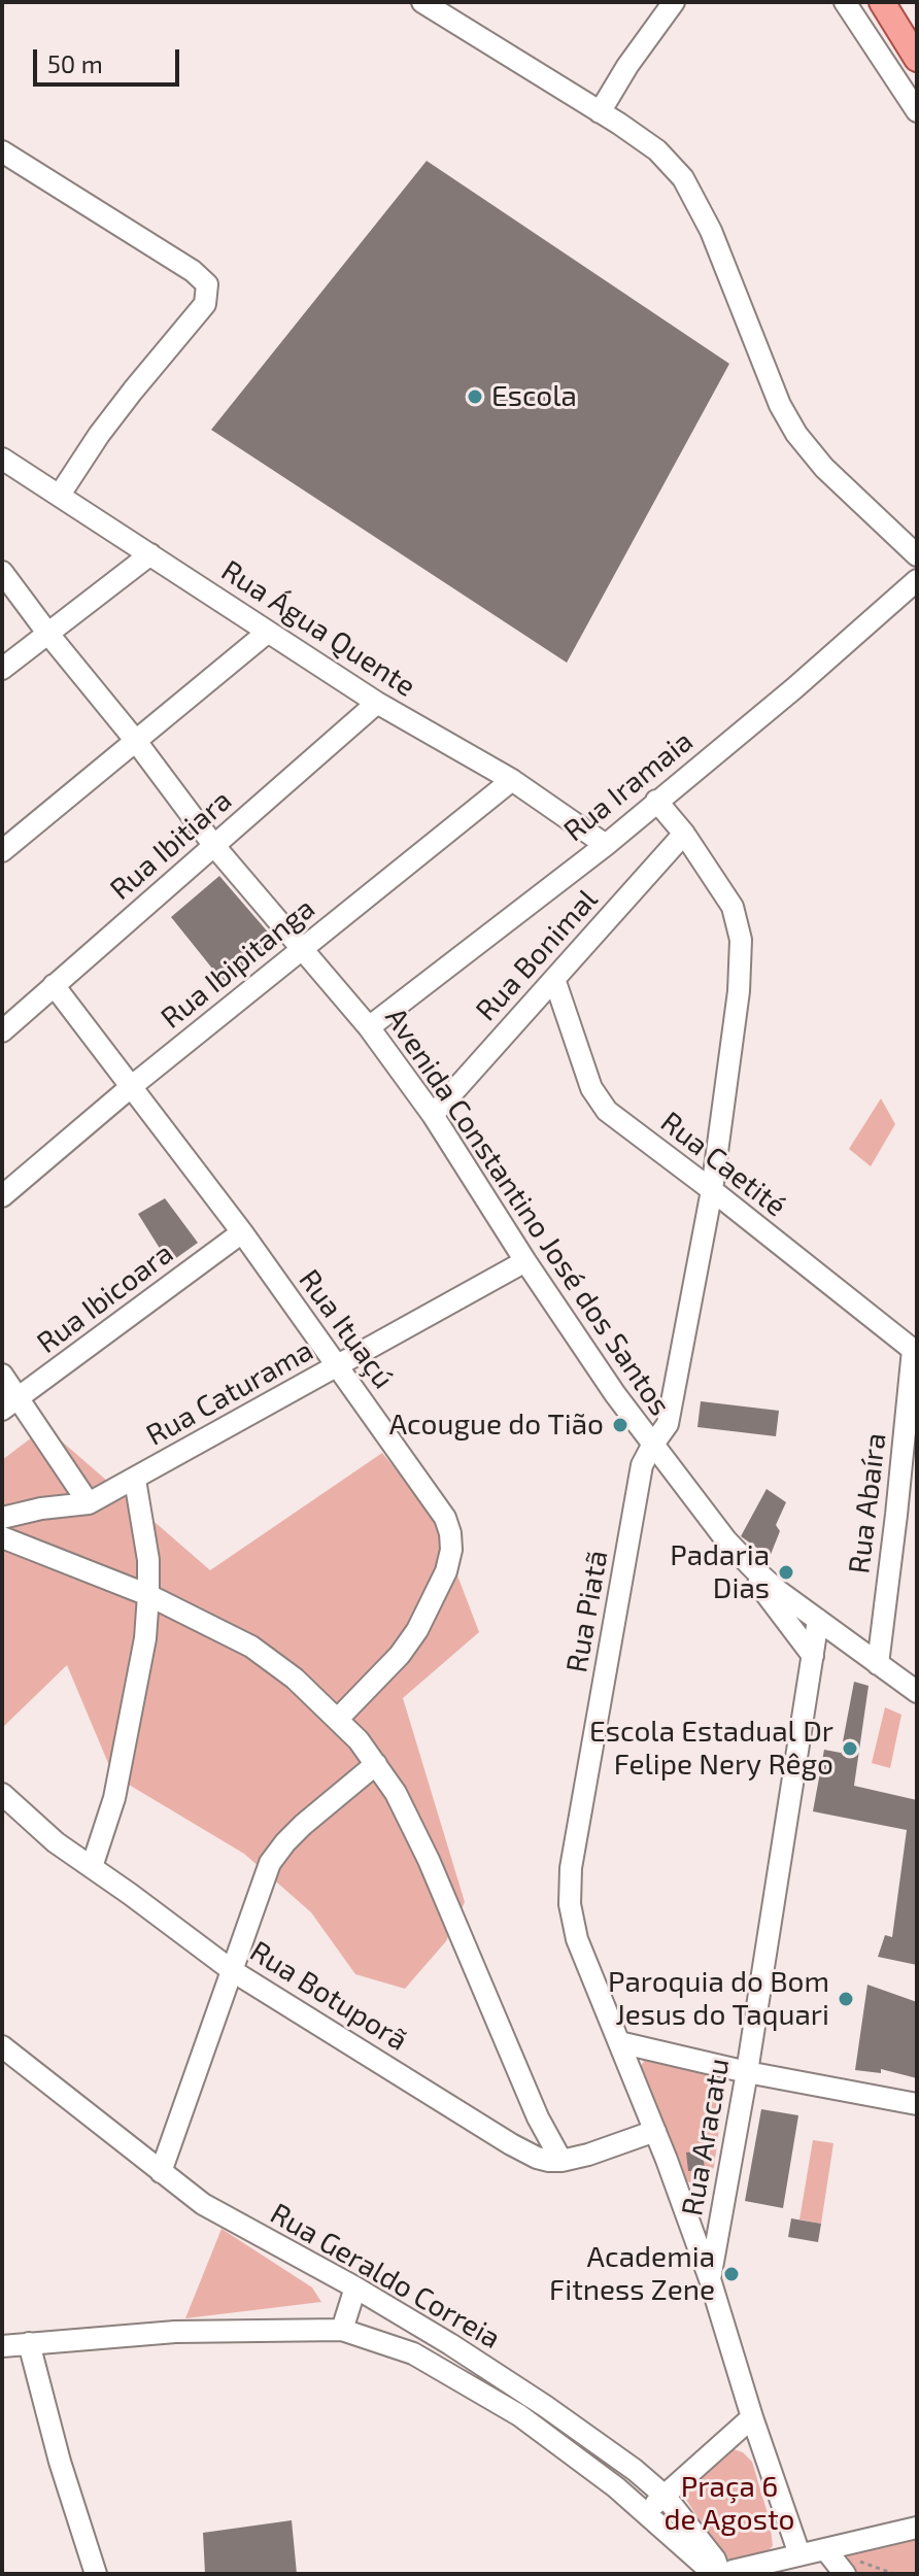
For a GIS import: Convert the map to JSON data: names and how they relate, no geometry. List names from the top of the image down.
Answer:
{
  "streets": {
    "street": [
      "Rua Água Quente",
      "Rua Iramaia",
      "Rua Ibitiara",
      "Rua Bonimal",
      "Rua Ibipitanga",
      "Rua Caetité",
      "Avenida Constantino José dos Santos",
      "Rua Ibicoara",
      "Rua Ituaçú",
      "Rua Caturama",
      "Rua Abaíra",
      "Rua Piatã",
      "Rua Botuporã",
      "Rua Aracatu",
      "Rua Geraldo Correia"
    ]
  },
  "crossings": [
    ["Rua Água Quente", "Rua Iramaia"],
    ["Rua Água Quente", "Rua Ibitiara"],
    ["Rua Água Quente", "Rua Ibipitanga"],
    ["Rua Iramaia", "Avenida Constantino José dos Santos"],
    ["Rua Iramaia", "Rua Piatã"],
    ["Rua Ibitiara", "Avenida Constantino José dos Santos"],
    ["Rua Ibitiara", "Rua Ituaçú"],
    ["Rua Bonimal", "Rua Caetité"],
    ["Rua Bonimal", "Avenida Constantino José dos Santos"],
    ["Rua Bonimal", "Rua Piatã"],
    ["Rua Ibipitanga", "Avenida Constantino José dos Santos"],
    ["Rua Ibipitanga", "Rua Ituaçú"],
    ["Rua Caetité", "Rua Abaíra"],
    ["Rua Caetité", "Rua Piatã"],
    ["Avenida Constantino José dos Santos", "Rua Caturama"],
    ["Avenida Constantino José dos Santos", "Rua Abaíra"],
    ["Avenida Constantino José dos Santos", "Rua Piatã"],
    ["Avenida Constantino José dos Santos", "Rua Aracatu"],
    ["Rua Ibicoara", "Rua Ituaçú"],
    ["Rua Ituaçú", "Rua Caturama"],
    ["Rua Piatã", "Rua Aracatu"]
  ],
  "parks": ["Praça 6 de Agosto"],
  "places": [
    "Escola",
    "Acougue do Tião",
    "Padaria Dias",
    "Escola Estadual Dr Felipe Nery Rêgo",
    "Paroquia do Bom Jesus do Taquari",
    "Academia Fitness Zene"
  ],
  "scale_bar": "50 m"
}
